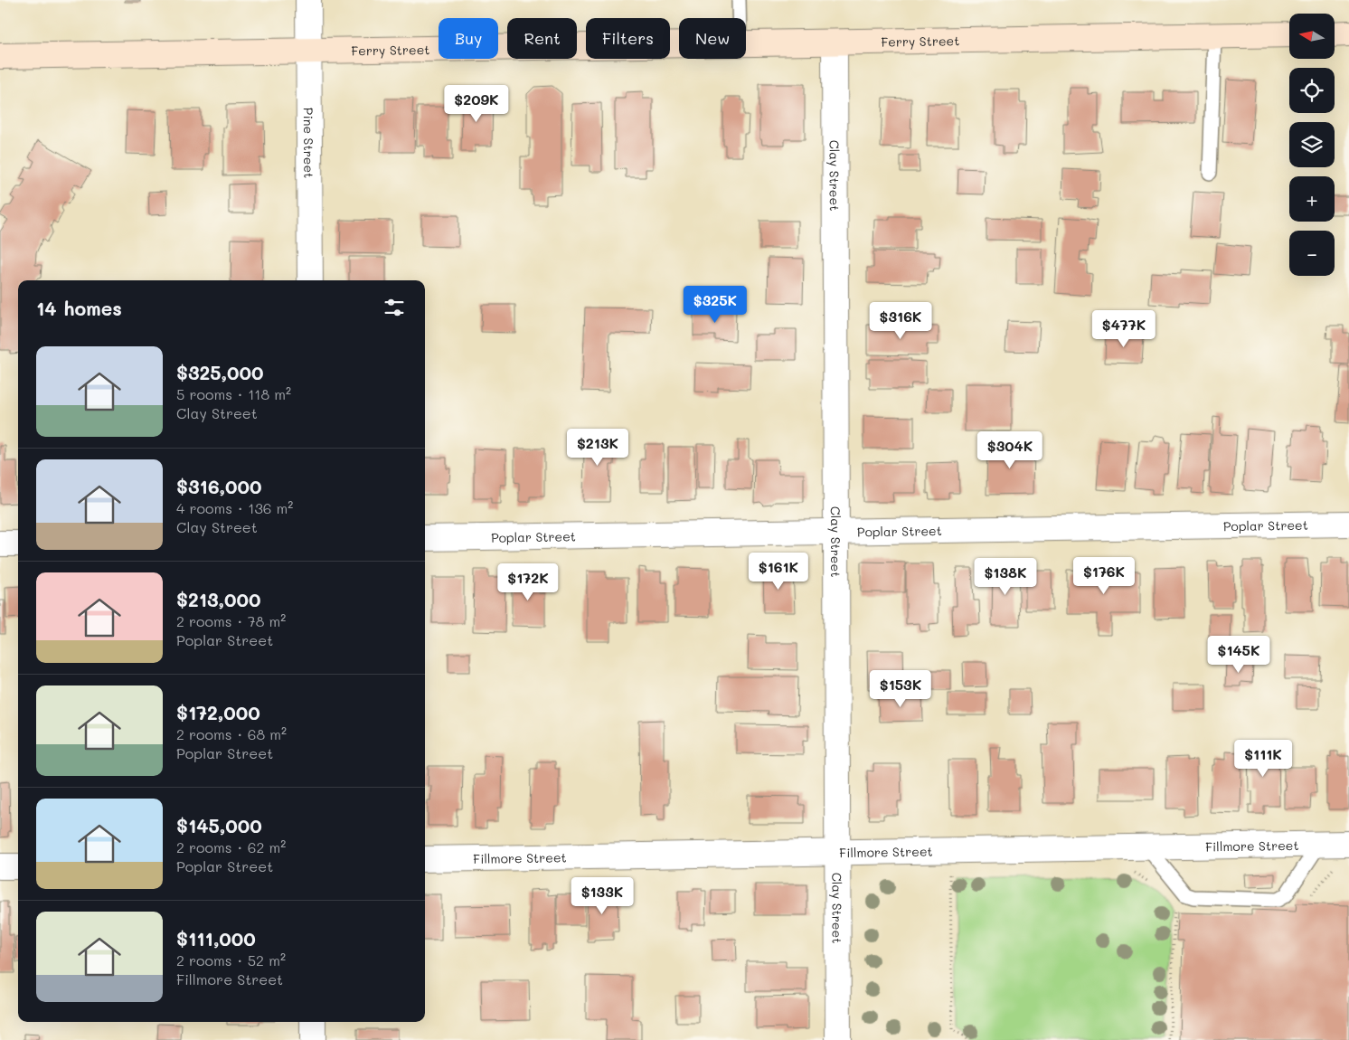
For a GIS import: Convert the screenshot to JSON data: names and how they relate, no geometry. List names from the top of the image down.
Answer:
{
  "streets": {
    "main road": ["Ferry Street"],
    "street": [
      "Pine Street",
      "Clay Street",
      "Poplar Street",
      "Fillmore Street"
    ]
  },
  "crossings": [
    ["Ferry Street", "Pine Street"],
    ["Ferry Street", "Clay Street"],
    ["Clay Street", "Poplar Street"],
    ["Clay Street", "Fillmore Street"]
  ],
  "north": "left",
  "page": {
    "map_buttons": ["+", "−"],
    "chip": [
      "Buy",
      "Rent",
      "Filters",
      "New"
    ],
    "price": [
      "$209K",
      "$325K",
      "$316K",
      "$477K",
      "$213K",
      "$304K",
      "$161K",
      "$176K",
      "$138K",
      "$172K",
      "$145K",
      "$153K",
      "$111K",
      "$133K"
    ],
    "heading": "14 homes",
    "list": [
      {
        "name": "$325,000",
        "note": "5 rooms · 118 m² · Clay Street"
      },
      {
        "name": "$316,000",
        "note": "4 rooms · 136 m² · Clay Street"
      },
      {
        "name": "$213,000",
        "note": "2 rooms · 78 m² · Poplar Street"
      },
      {
        "name": "$172,000",
        "note": "2 rooms · 68 m² · Poplar Street"
      },
      {
        "name": "$145,000",
        "note": "2 rooms · 62 m² · Poplar Street"
      },
      {
        "name": "$111,000",
        "note": "2 rooms · 52 m² · Fillmore Street"
      }
    ]
  }
}
